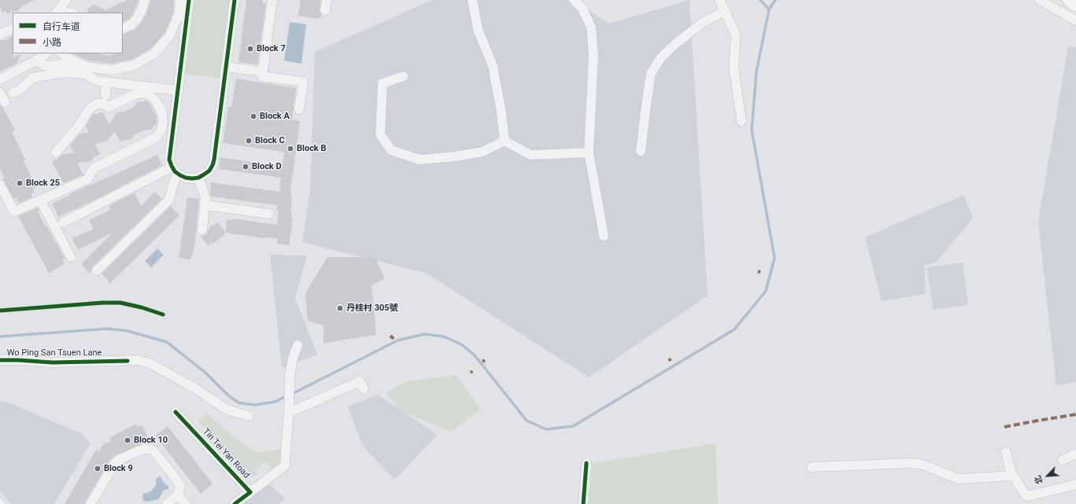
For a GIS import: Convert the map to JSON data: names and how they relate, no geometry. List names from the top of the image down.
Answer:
{
  "streets": {
    "street": ["Wo Ping San Tsuen Lane", "Tin Tei Yan Road"]
  },
  "places": [
    "Block 7",
    "Block A",
    "Block C",
    "Block B",
    "Block D",
    "Block 25",
    "丹桂村 305號",
    "Block 10",
    "Block 9"
  ],
  "legend": ["自行车道", "小路"],
  "north": "bottom left"
}
